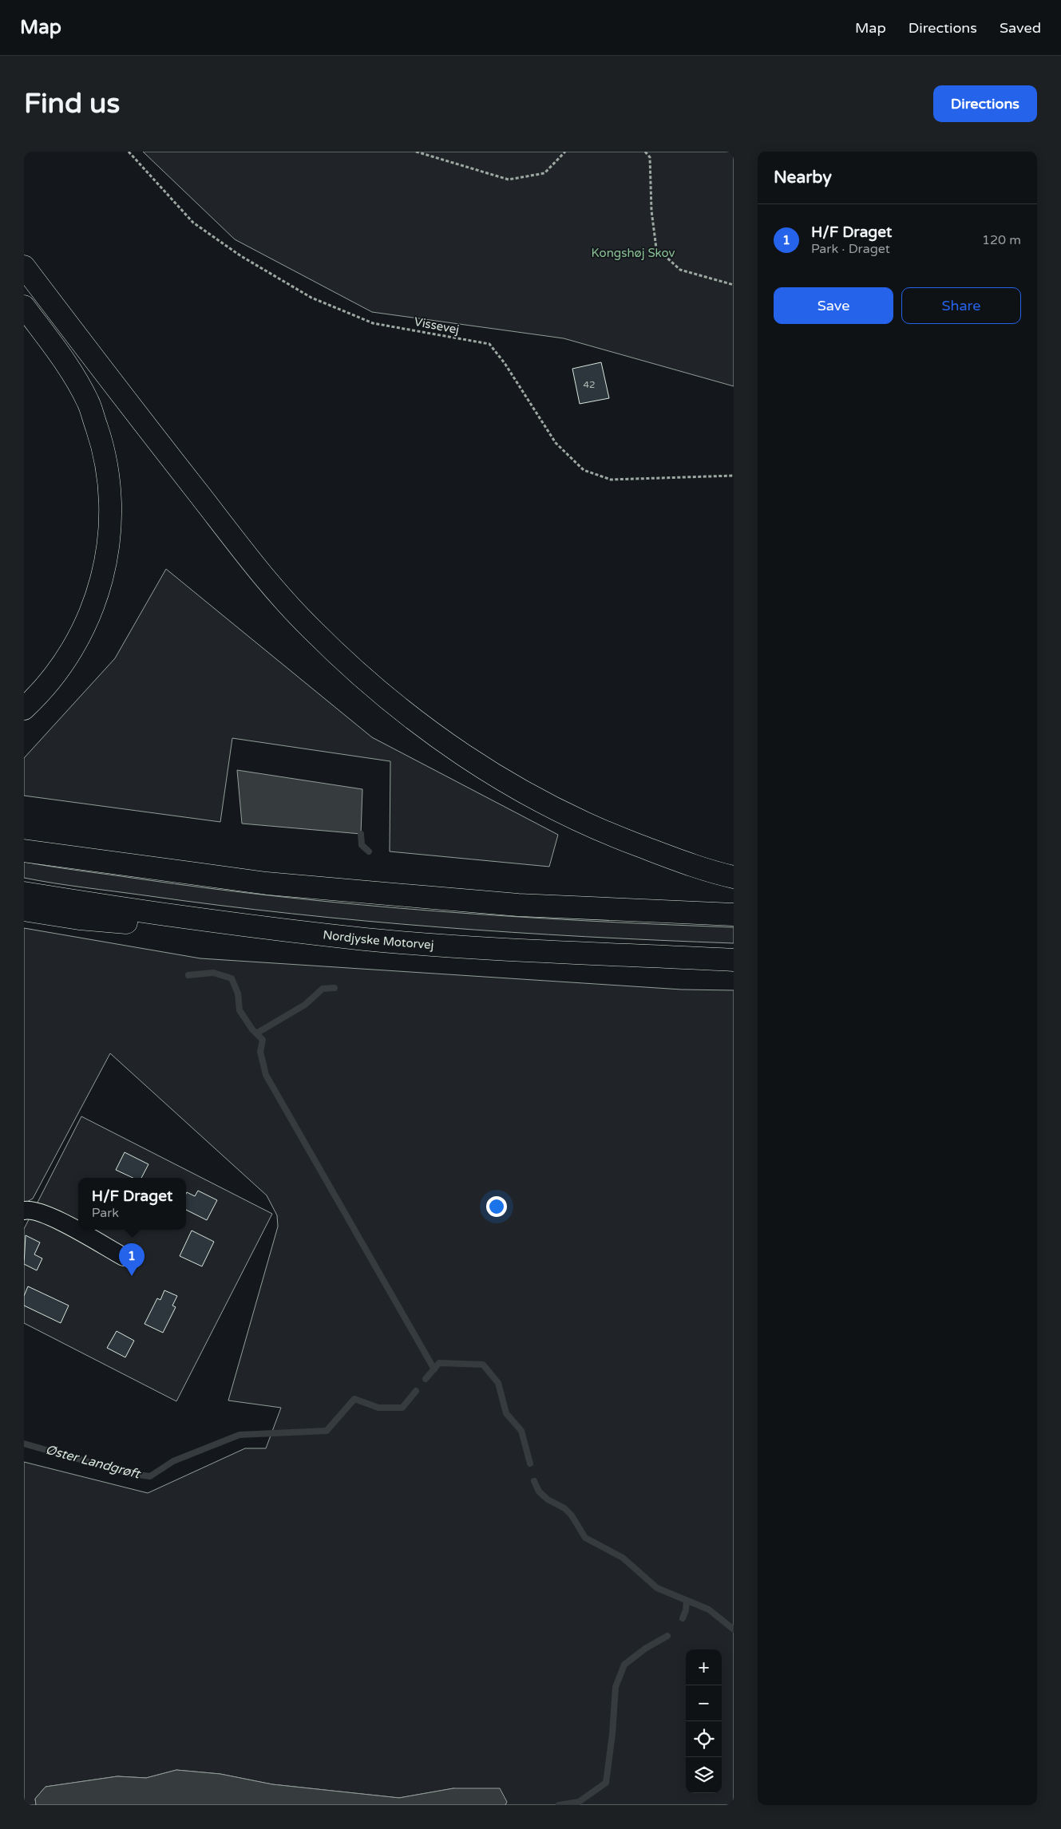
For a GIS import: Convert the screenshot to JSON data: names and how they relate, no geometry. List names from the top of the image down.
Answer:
{
  "streets": {
    "highway": ["Nordjyske Motorvej"],
    "path": ["Vissevej"]
  },
  "water": ["Øster Landgrøft"],
  "parks": ["Kongshøj Skov"],
  "house_numbers": ["42"],
  "page": {
    "header": "Map",
    "nav": ["Map", "Directions", "Saved"],
    "buttons": [
      "Directions",
      ["Save", "Share"]
    ],
    "title": "Find us",
    "heading": "Nearby",
    "list": [
      {
        "mark": "1",
        "name": "H/F Draget",
        "note": "Park · Draget",
        "value": "120 m"
      }
    ],
    "popup": ["H/F Draget", "Park"],
    "pins": "1",
    "map_buttons": ["+", "−"]
  }
}
